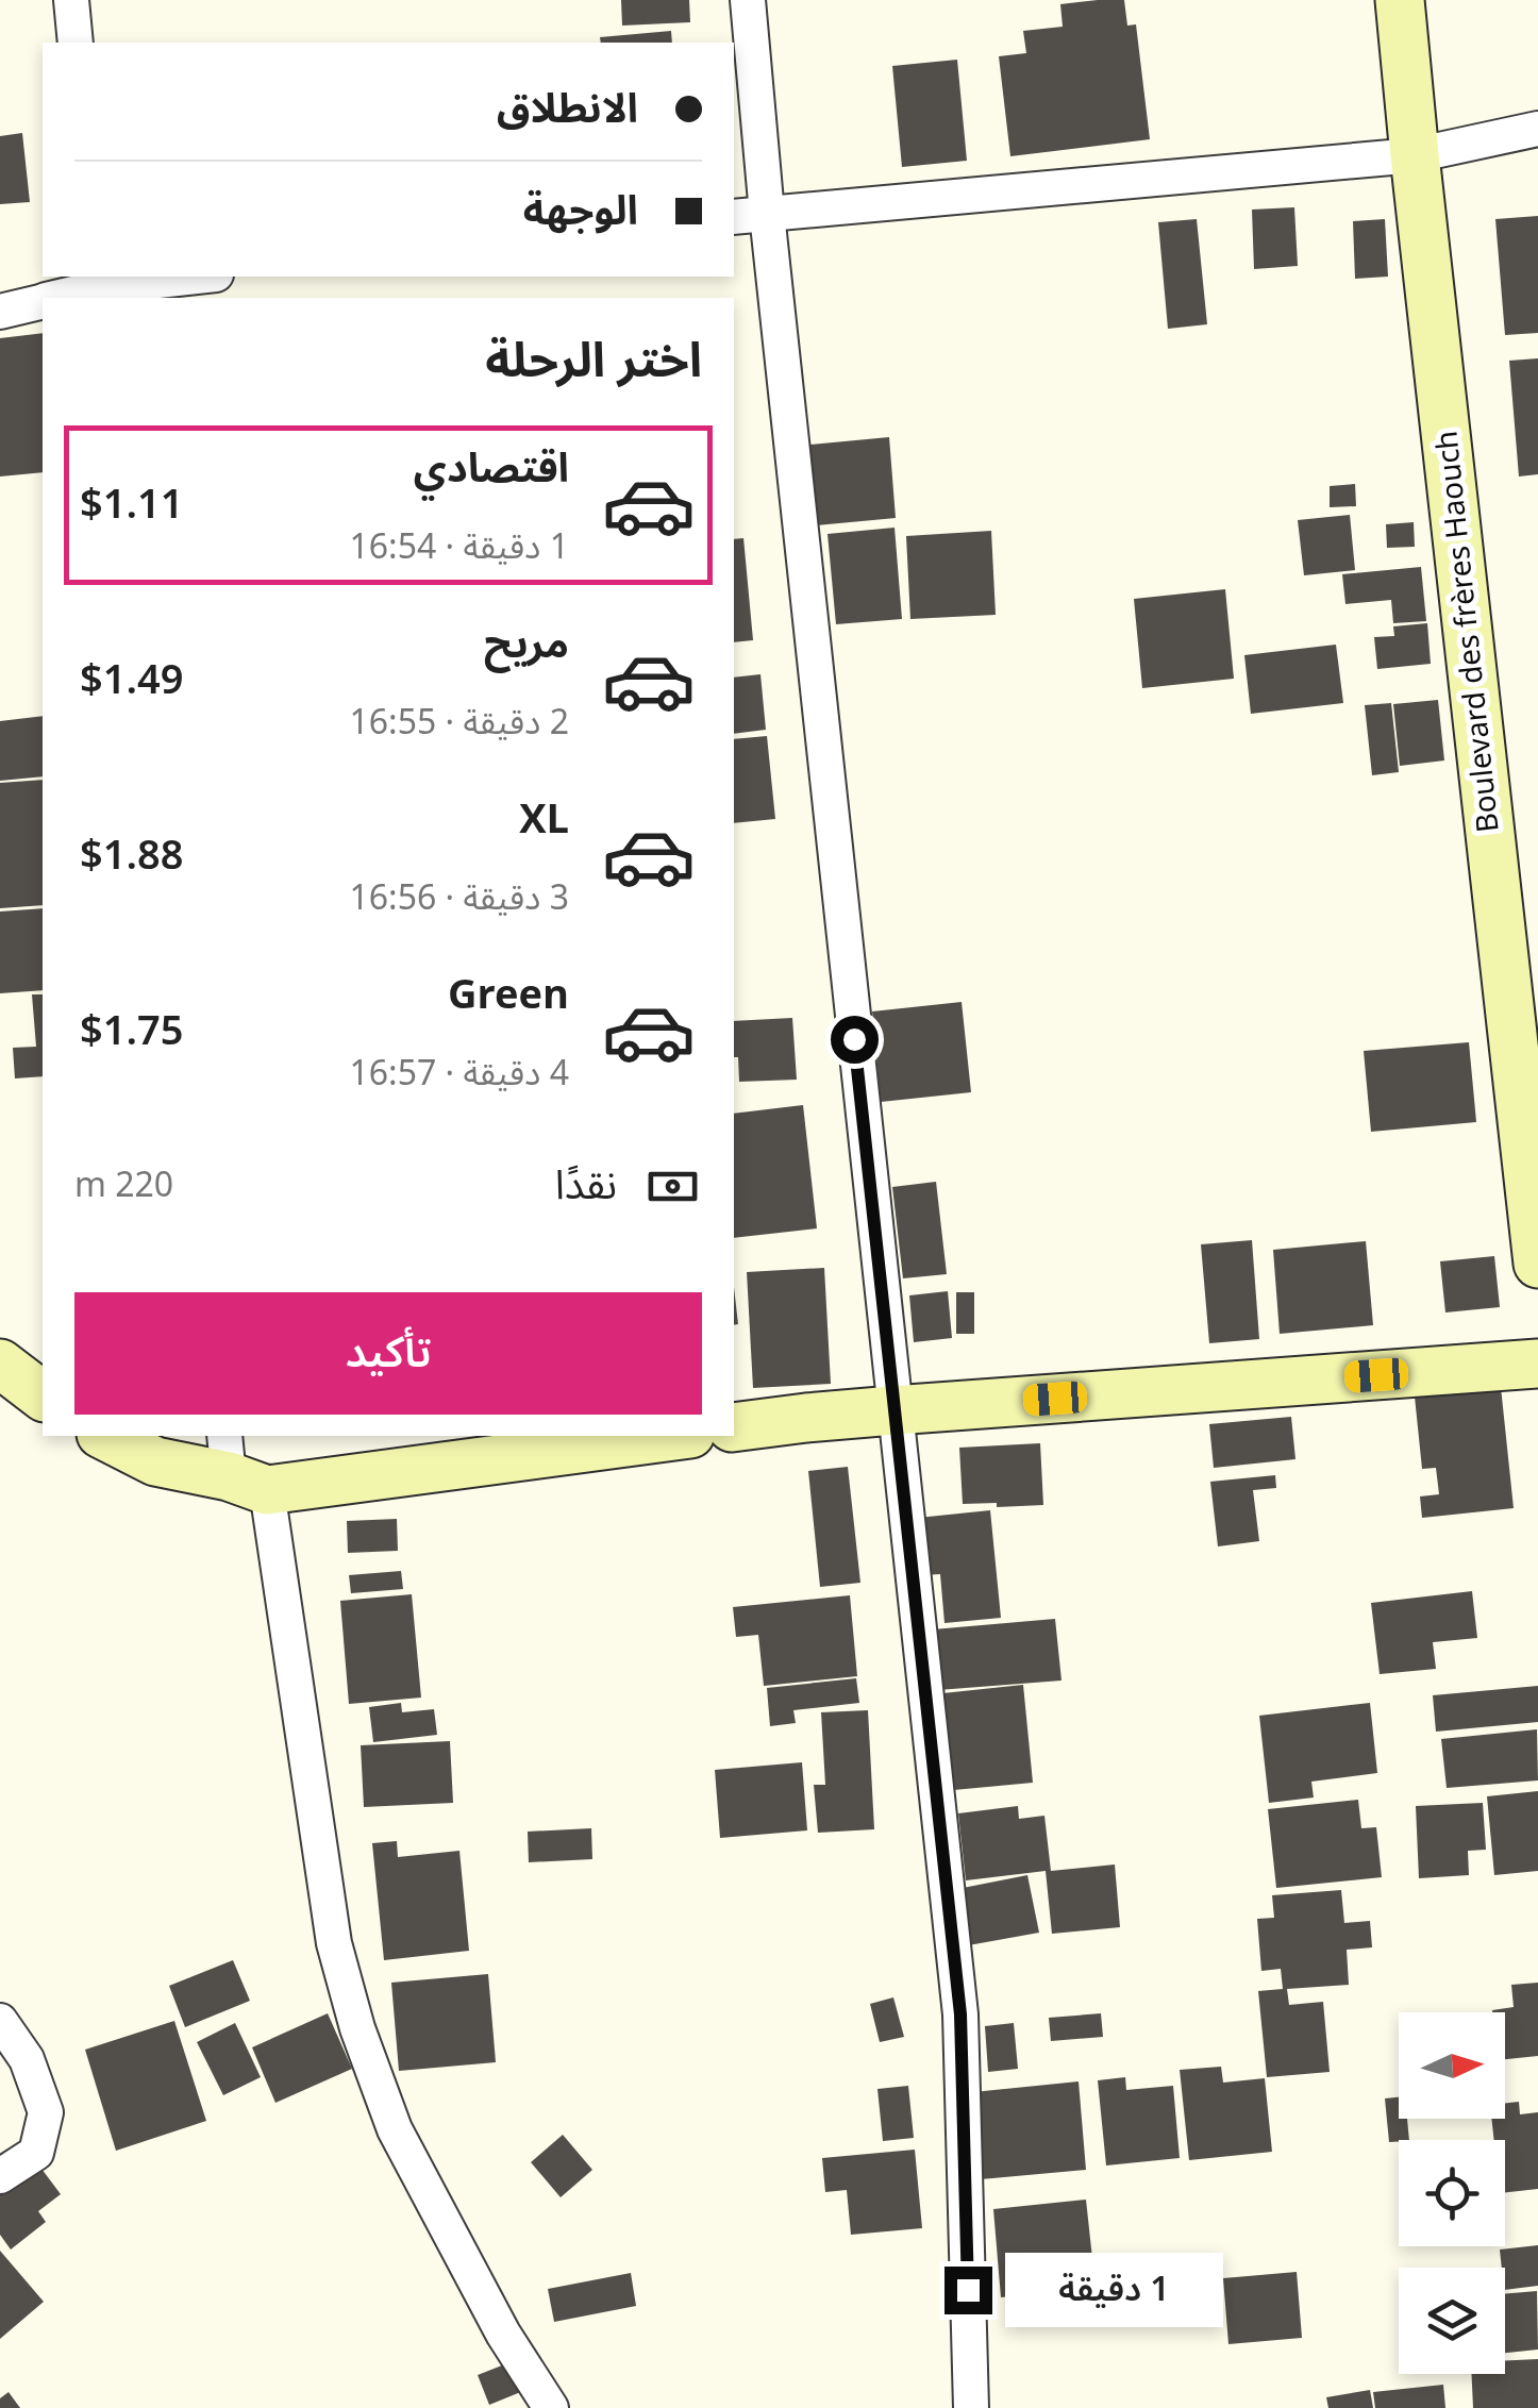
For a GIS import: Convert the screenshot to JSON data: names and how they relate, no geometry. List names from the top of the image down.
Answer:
{
  "streets": {
    "main road": ["Boulevard des frères Haouch"]
  },
  "north": "right",
  "page": {
    "banner": ["الانطلاق", "الوجهة"],
    "heading": "اختر الرحلة",
    "list": [
      {
        "name": "اقتصادي",
        "note": "1 دقيقة · 16:54",
        "value": "$1.11"
      },
      {
        "name": "مريح",
        "note": "2 دقيقة · 16:55",
        "value": "$1.49"
      },
      {
        "name": "XL",
        "note": "3 دقيقة · 16:56",
        "value": "$1.88"
      },
      {
        "name": "Green",
        "note": "4 دقيقة · 16:57",
        "value": "$1.75"
      }
    ],
    "pay": ["نقدًا", "220 m"],
    "buttons": "تأكيد",
    "bubble": "1 دقيقة"
  }
}
